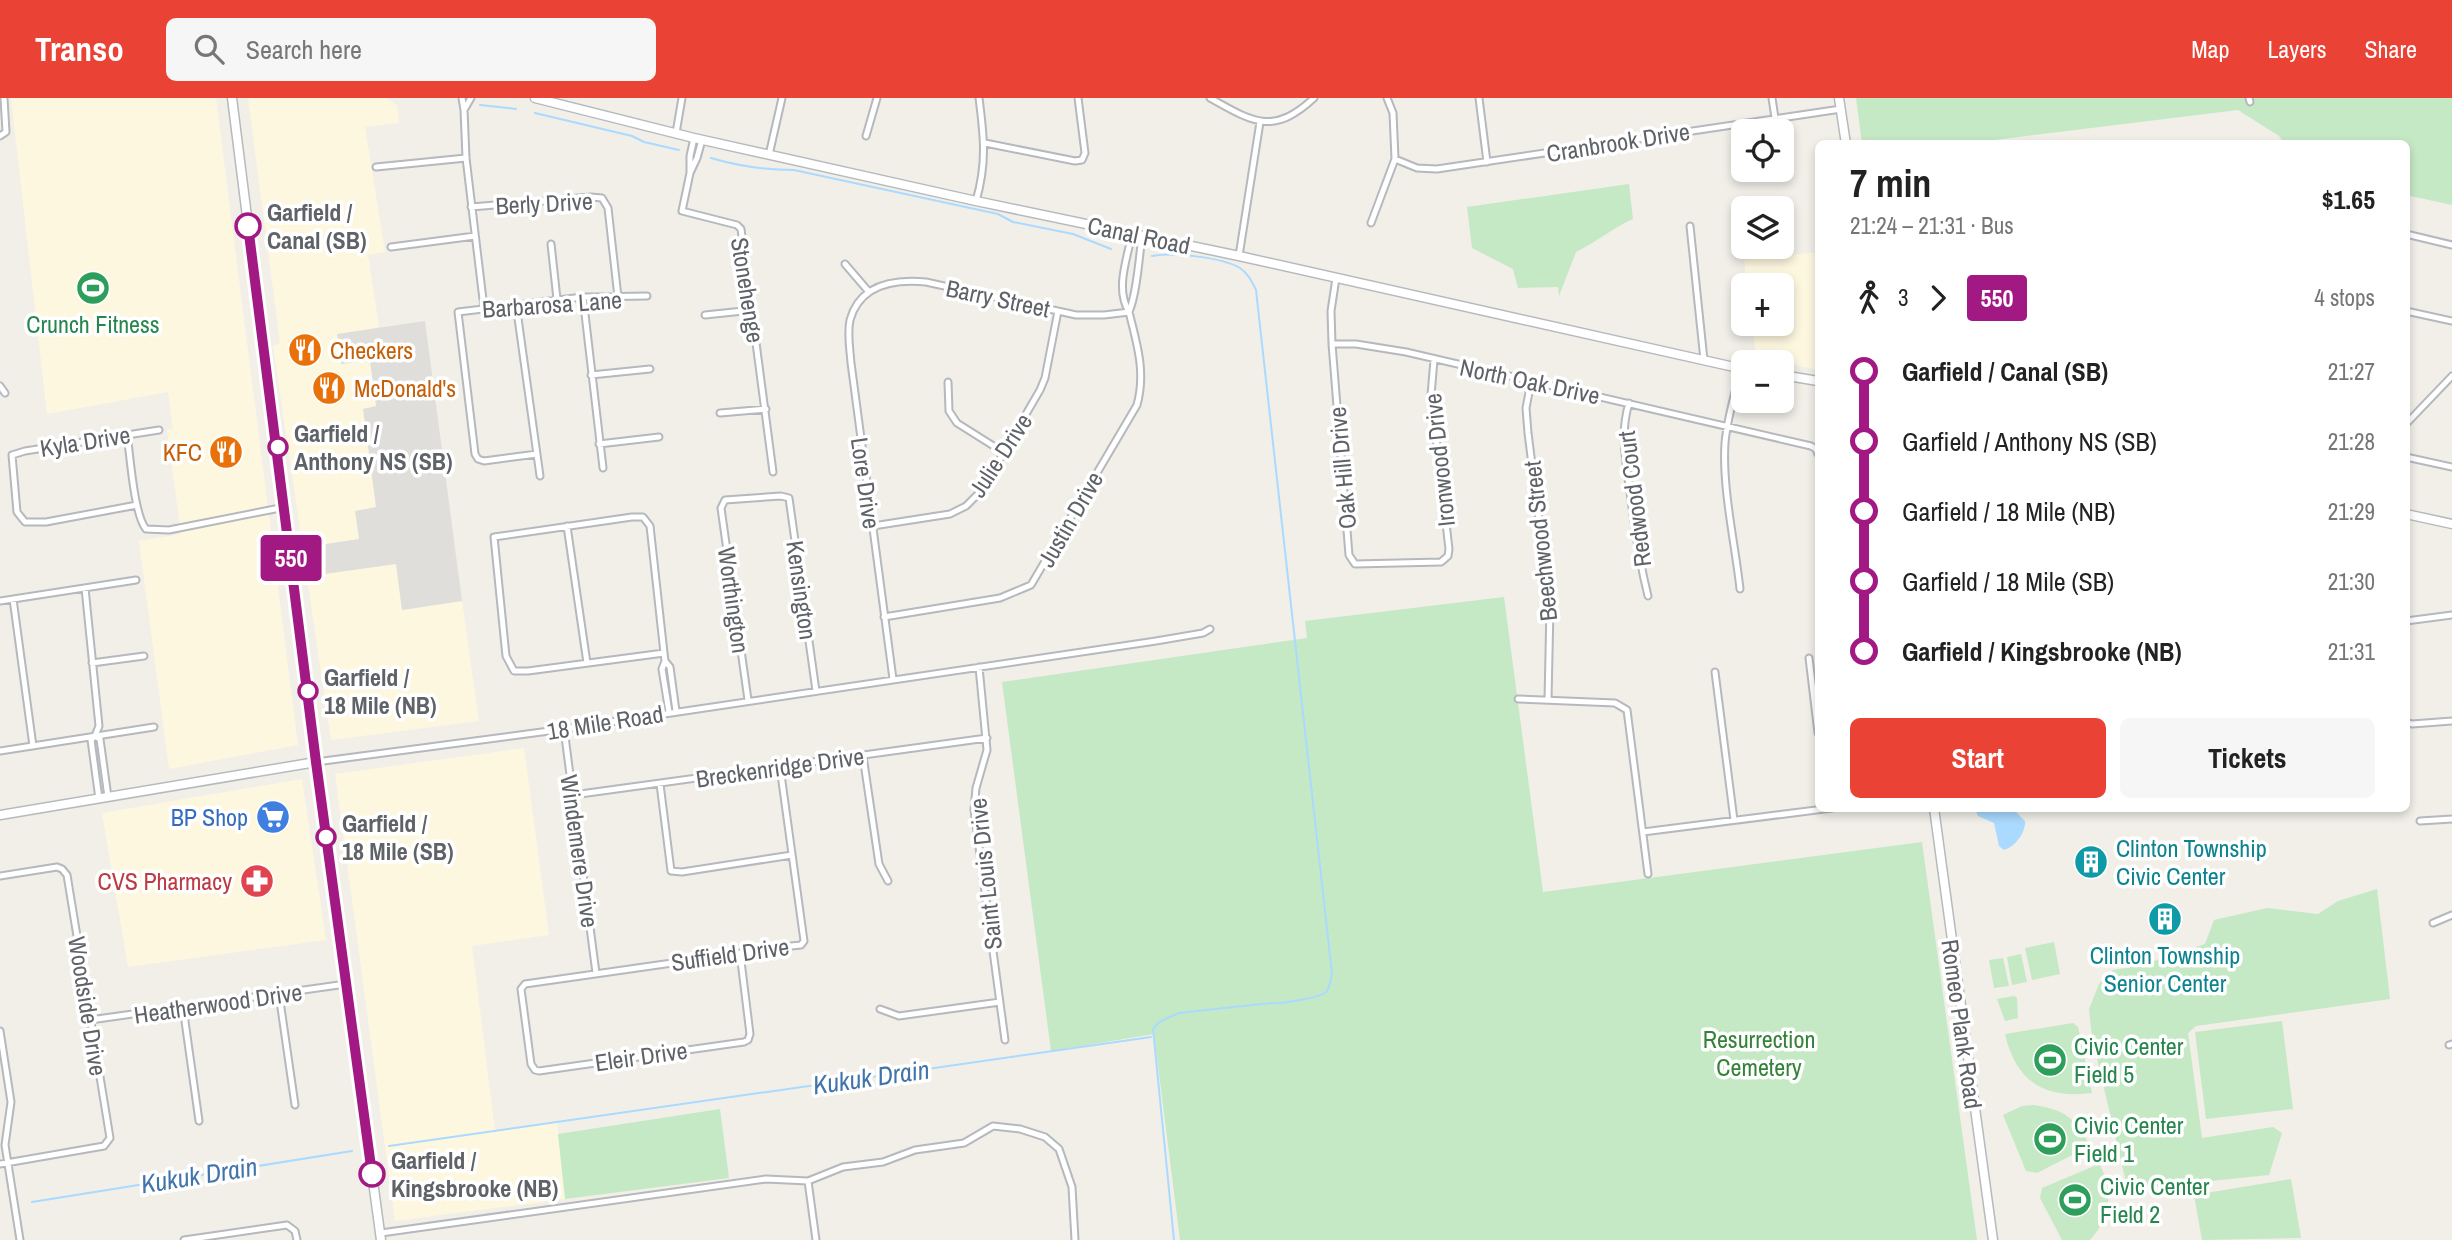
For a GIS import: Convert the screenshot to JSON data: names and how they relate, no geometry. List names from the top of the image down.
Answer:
{
  "streets": {
    "street": [
      "Cranbrook Drive",
      "Berly Drive",
      "Canal Road",
      "Stonehenge",
      "Barry Street",
      "Barbarosa Lane",
      "North Oak Drive",
      "Kyla Drive",
      "Julie Drive",
      "Ironwood Drive",
      "Oak Hill Drive",
      "Lore Drive",
      "Redwood Court",
      "Justin Drive",
      "Beechwood Street",
      "Kensington",
      "Worthington",
      "18 Mile Road",
      "Breckenridge Drive",
      "Windemere Drive",
      "Saint Louis Drive",
      "Suffield Drive",
      "Heatherwood Drive",
      "Woodside Drive",
      "Romeo Plank Road",
      "Eleir Drive"
    ]
  },
  "crossings": [
    ["Berly Drive", "Barbarosa Lane"],
    ["Canal Road", "Stonehenge"],
    ["Canal Road", "Oak Hill Drive"],
    ["Canal Road", "Justin Drive"],
    ["Barry Street", "Julie Drive"],
    ["Barry Street", "Lore Drive"],
    ["Barry Street", "Justin Drive"],
    ["North Oak Drive", "Ironwood Drive"],
    ["North Oak Drive", "Oak Hill Drive"],
    ["North Oak Drive", "Redwood Court"],
    ["North Oak Drive", "Beechwood Street"],
    ["Julie Drive", "Lore Drive"],
    ["Ironwood Drive", "Oak Hill Drive"],
    ["Lore Drive", "Justin Drive"],
    ["Lore Drive", "18 Mile Road"],
    ["Kensington", "Worthington"],
    ["Kensington", "18 Mile Road"],
    ["Worthington", "18 Mile Road"],
    ["18 Mile Road", "Windemere Drive"],
    ["18 Mile Road", "Saint Louis Drive"],
    ["Breckenridge Drive", "Windemere Drive"],
    ["Breckenridge Drive", "Saint Louis Drive"],
    ["Breckenridge Drive", "Suffield Drive"],
    ["Windemere Drive", "Suffield Drive"],
    ["Suffield Drive", "Eleir Drive"],
    ["Heatherwood Drive", "Woodside Drive"]
  ],
  "water": ["Kukuk Drain"],
  "parks": ["Resurrection Cemetery"],
  "places": {
    "other": [
      "Garfield / Canal (SB)",
      "Garfield / Anthony NS (SB)",
      "Garfield / 18 Mile (NB)",
      "Garfield / 18 Mile (SB)",
      "Garfield / Kingsbrooke (NB)"
    ],
    "sports": [
      "Crunch Fitness",
      "Civic Center Field 5",
      "Civic Center Field 1",
      "Civic Center Field 2"
    ],
    "restaurant": ["Checkers", "McDonald's", "KFC"],
    "supermarket": ["BP Shop"],
    "building": ["Clinton Township Civic Center", "Clinton Township Senior Center"],
    "pharmacy": ["CVS Pharmacy"]
  },
  "lines": ["bus line 550"],
  "page": {
    "header": "Transo",
    "search": "Search here",
    "nav": ["Map", "Layers", "Share"],
    "on_map": "550",
    "map_buttons": ["+", "−"],
    "heading": ["7 min", "21:24 – 21:31 · Bus", "$1.65"],
    "legs": ["3", "550", "4 stops"],
    "list": [
      {
        "name": "Garfield / Canal (SB)",
        "value": "21:27"
      },
      {
        "name": "Garfield / Anthony NS (SB)",
        "value": "21:28"
      },
      {
        "name": "Garfield / 18 Mile (NB)",
        "value": "21:29"
      },
      {
        "name": "Garfield / 18 Mile (SB)",
        "value": "21:30"
      },
      {
        "name": "Garfield / Kingsbrooke (NB)",
        "value": "21:31"
      }
    ],
    "buttons": ["Start", "Tickets"]
  }
}
